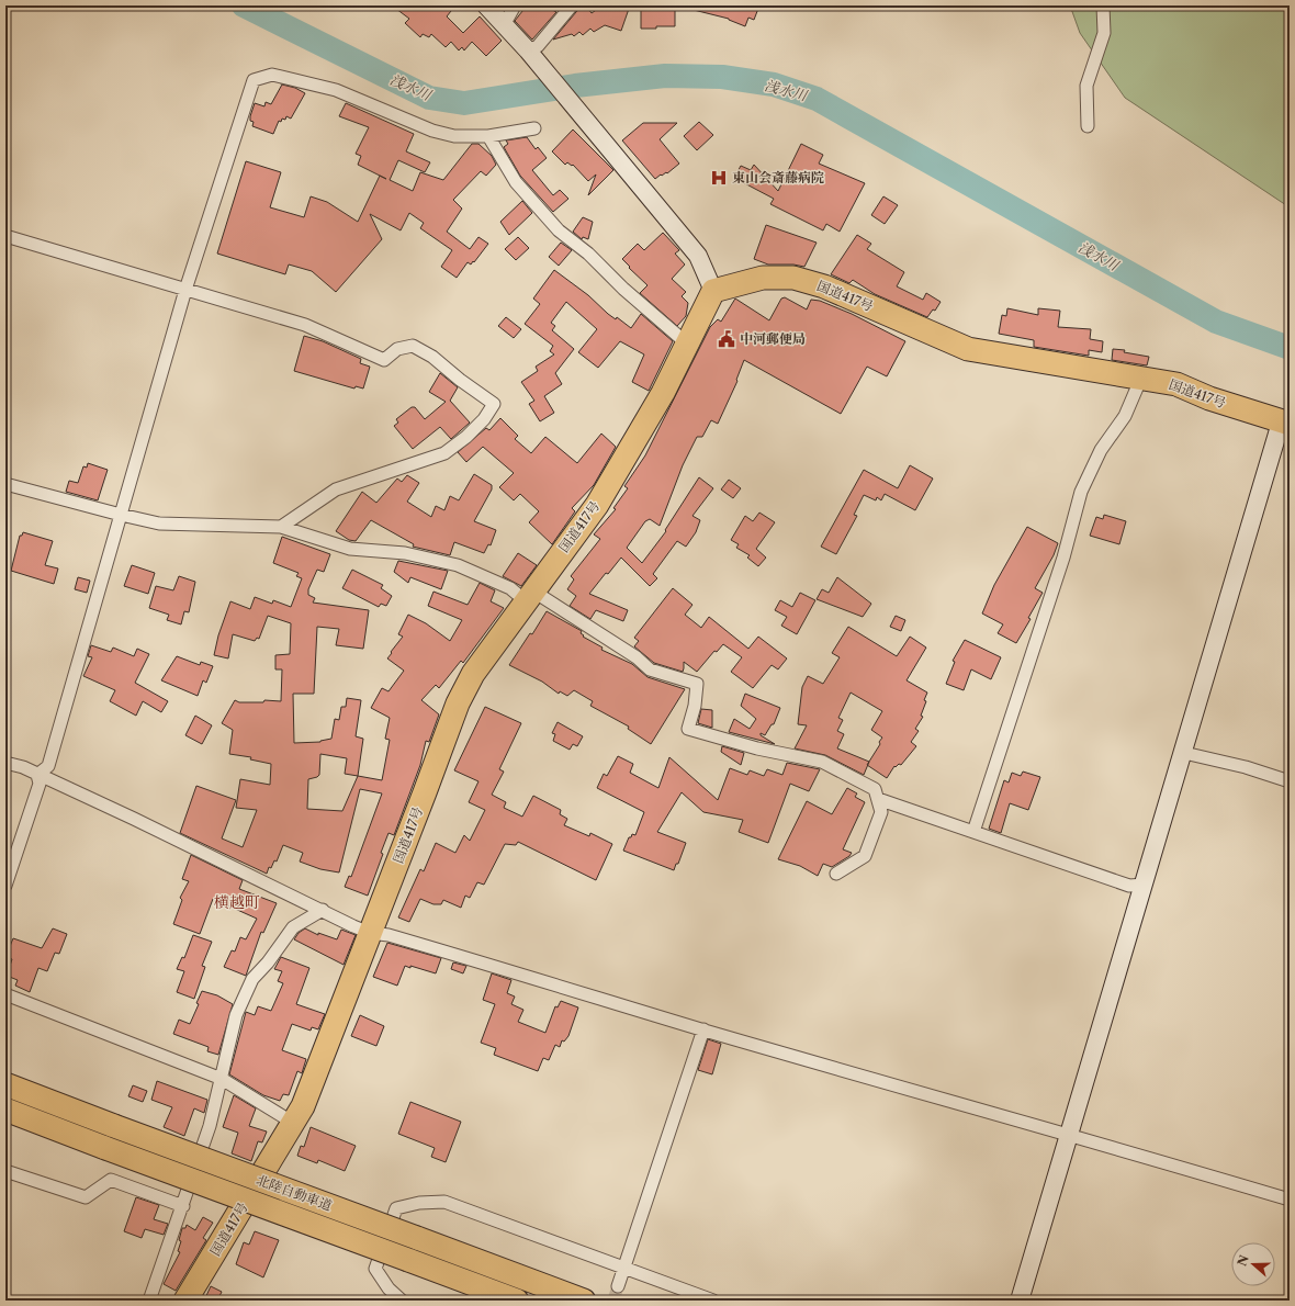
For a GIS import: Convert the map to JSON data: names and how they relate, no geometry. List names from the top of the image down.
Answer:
{
  "streets": {
    "highway": ["国道417号", "北陸自動車道"]
  },
  "districts": ["横越町"],
  "water": ["浅水川"],
  "places": {
    "hospital": ["東山会斎藤病院"],
    "public building": ["中河郵便局"]
  },
  "north": "left"
}
